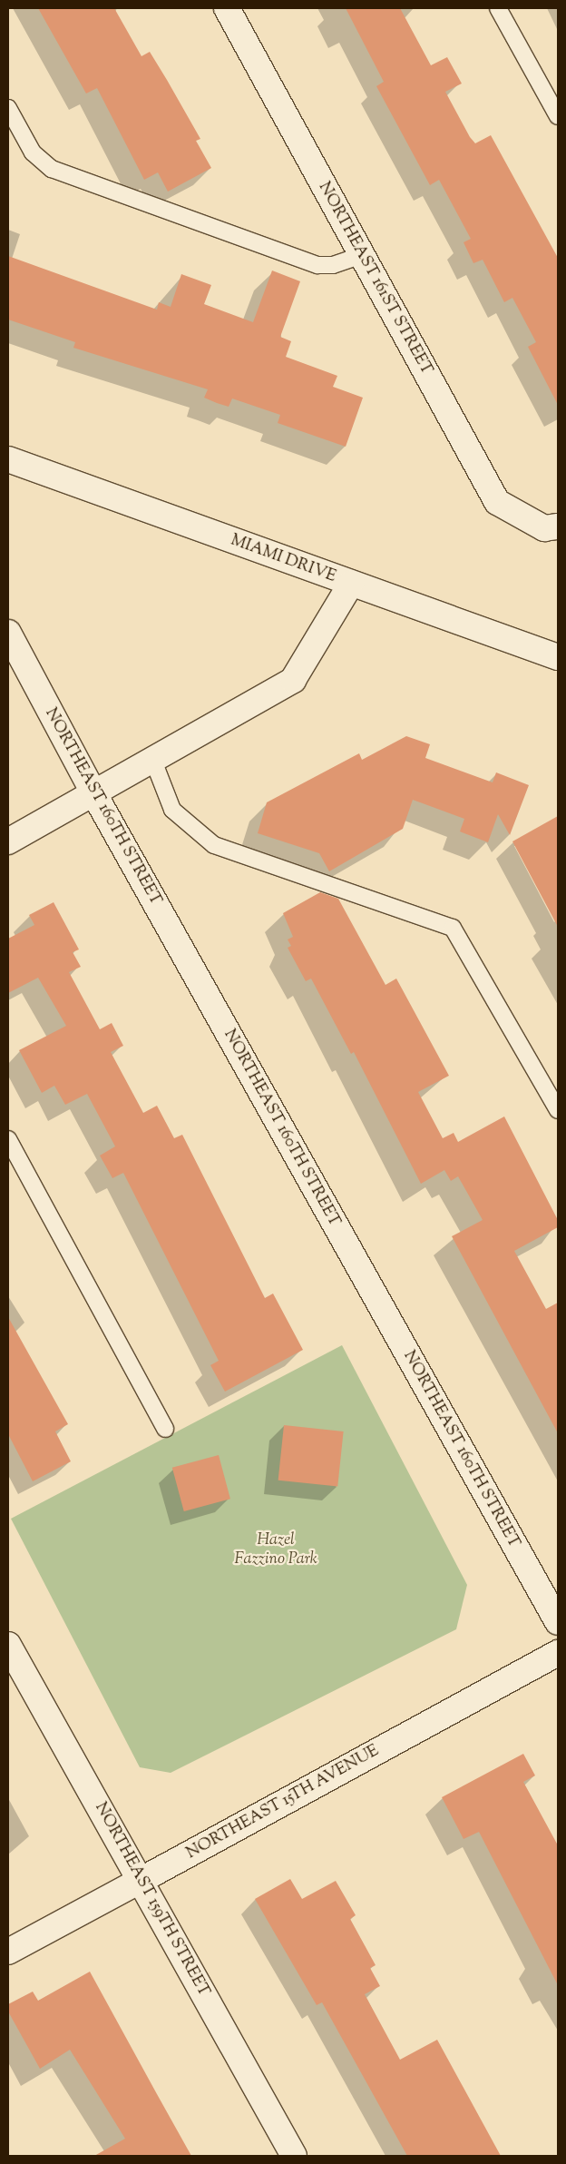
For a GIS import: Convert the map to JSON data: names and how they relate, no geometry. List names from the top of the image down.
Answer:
{
  "streets": {
    "street": [
      "NORTHEAST 161ST STREET",
      "MIAMI DRIVE",
      "NORTHEAST 160TH STREET",
      "NORTHEAST 15TH AVENUE",
      "NORTHEAST 159TH STREET"
    ]
  },
  "crossings": [
    ["NORTHEAST 15TH AVENUE", "NORTHEAST 159TH STREET"]
  ],
  "parks": ["Hazel Fazzino Park"]
}
